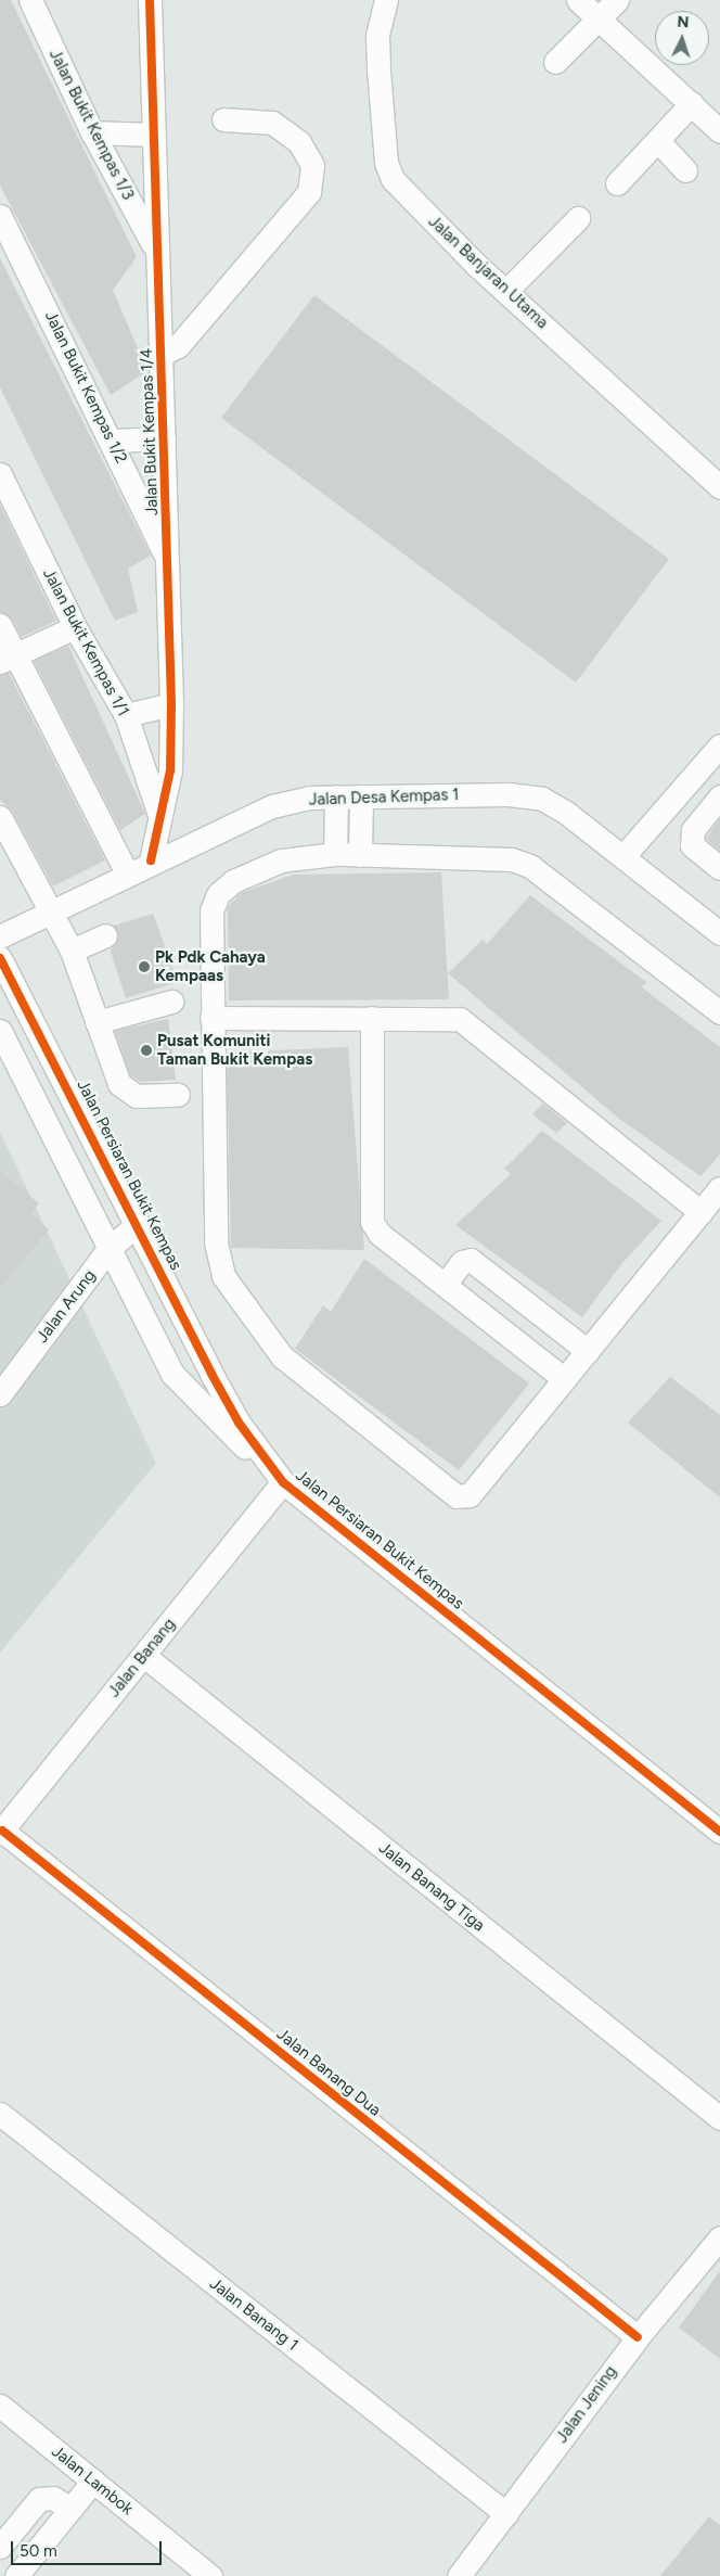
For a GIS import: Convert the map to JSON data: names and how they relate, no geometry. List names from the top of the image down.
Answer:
{
  "streets": {
    "street": [
      "Jalan Bukit Kempas 1/3",
      "Jalan Banjaran Utama",
      "Jalan Bukit Kempas 1/2",
      "Jalan Bukit Kempas 1/4",
      "Jalan Bukit Kempas 1/1",
      "Jalan Desa Kempas 1",
      "Jalan Persiaran Bukit Kempas",
      "Jalan Arung",
      "Jalan Banang",
      "Jalan Banang Tiga",
      "Jalan Banang Dua",
      "Jalan Banang 1",
      "Jalan Jening",
      "Jalan Lambok"
    ]
  },
  "crossings": [
    ["Jalan Bukit Kempas 1/3", "Jalan Bukit Kempas 1/4"],
    ["Jalan Bukit Kempas 1/2", "Jalan Bukit Kempas 1/4"],
    ["Jalan Bukit Kempas 1/4", "Jalan Bukit Kempas 1/1"],
    ["Jalan Bukit Kempas 1/4", "Jalan Desa Kempas 1"],
    ["Jalan Persiaran Bukit Kempas", "Jalan Arung"],
    ["Jalan Persiaran Bukit Kempas", "Jalan Banang"],
    ["Jalan Banang", "Jalan Banang Tiga"],
    ["Jalan Banang", "Jalan Banang Dua"],
    ["Jalan Banang Dua", "Jalan Jening"],
    ["Jalan Banang 1", "Jalan Jening"]
  ],
  "places": ["Pk Pdk Cahaya Kempaas", "Pusat Komuniti Taman Bukit Kempas"],
  "scale_bar": "50 m",
  "north": "top"
}
